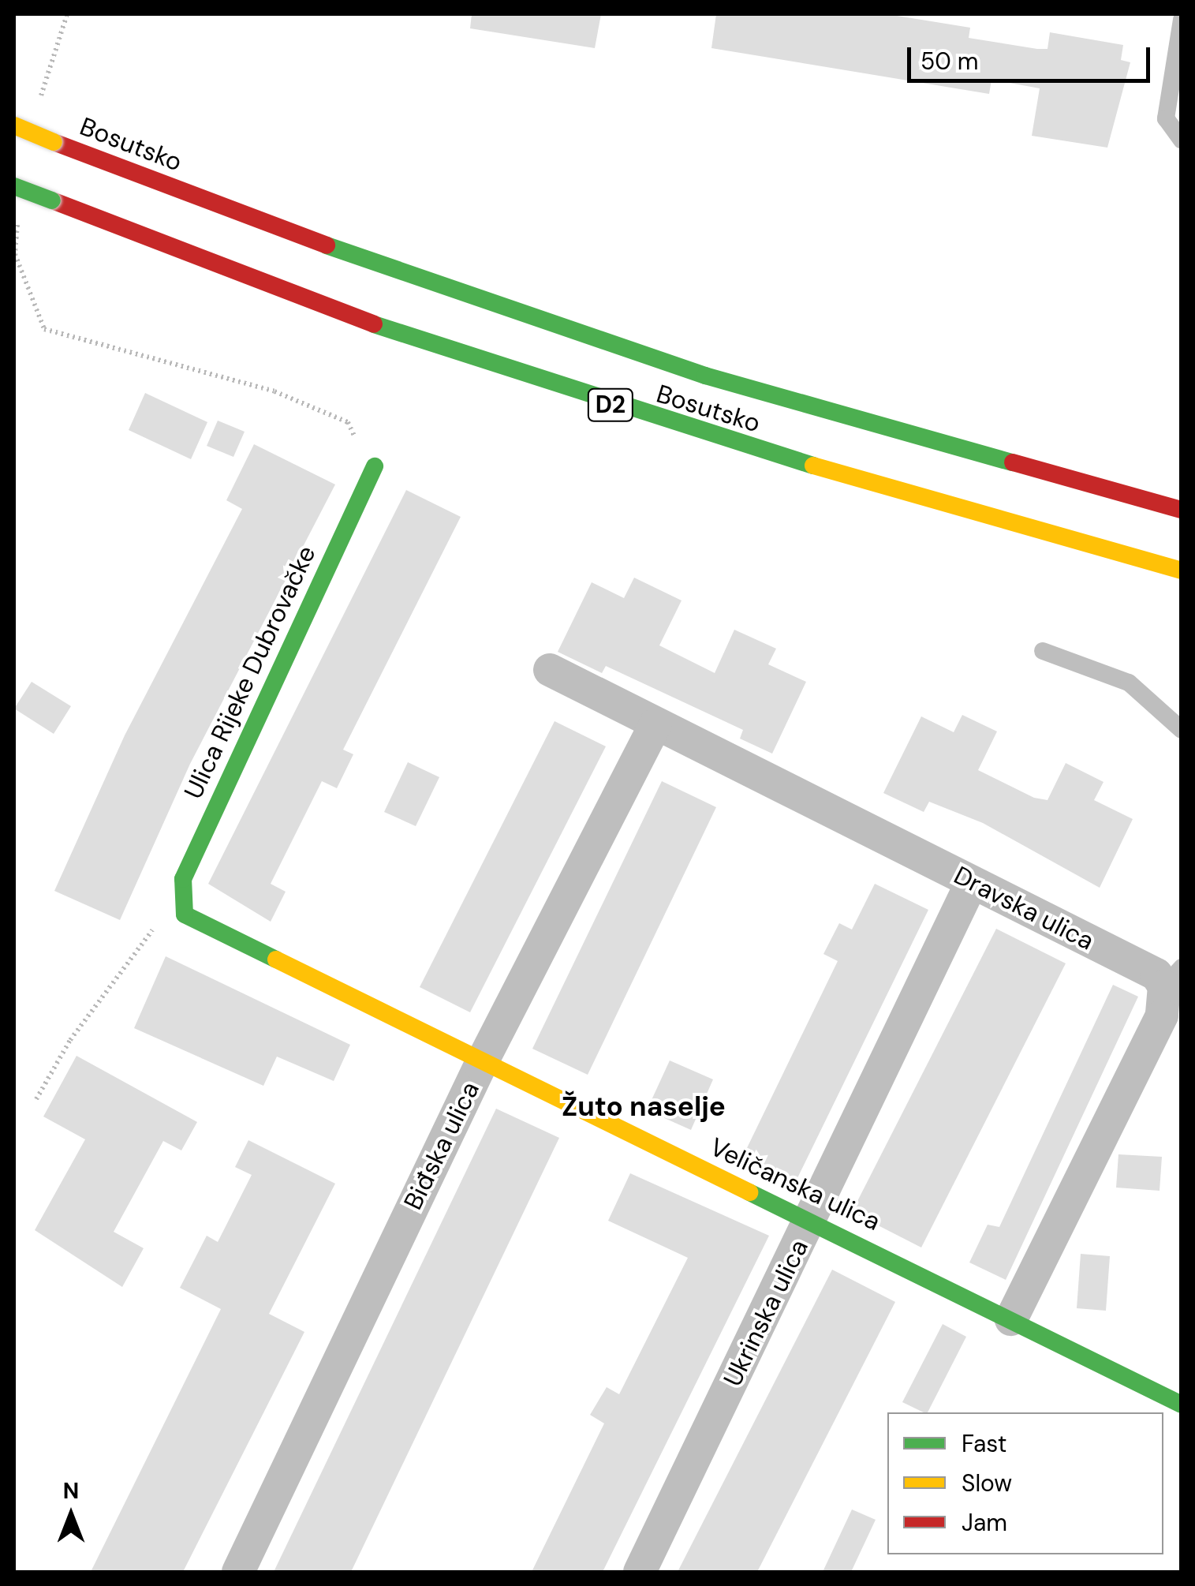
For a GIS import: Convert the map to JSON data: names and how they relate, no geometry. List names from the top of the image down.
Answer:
{
  "streets": {
    "main road": [
      "Bosutsko",
      "D2",
      "Ulica Rijeke Dubrovačke",
      "Veličanska ulica"
    ],
    "street": ["Dravska ulica", "Biđska ulica", "Ukrinska ulica"]
  },
  "crossings": [
    ["Ulica Rijeke Dubrovačke", "Veličanska ulica"],
    ["Dravska ulica", "Biđska ulica"],
    ["Dravska ulica", "Veličanska ulica"],
    ["Dravska ulica", "Ukrinska ulica"],
    ["Biđska ulica", "Veličanska ulica"],
    ["Veličanska ulica", "Ukrinska ulica"]
  ],
  "districts": ["Žuto naselje"],
  "legend": ["Fast", "Slow", "Jam"],
  "scale_bar": "50 m",
  "north": "top"
}
